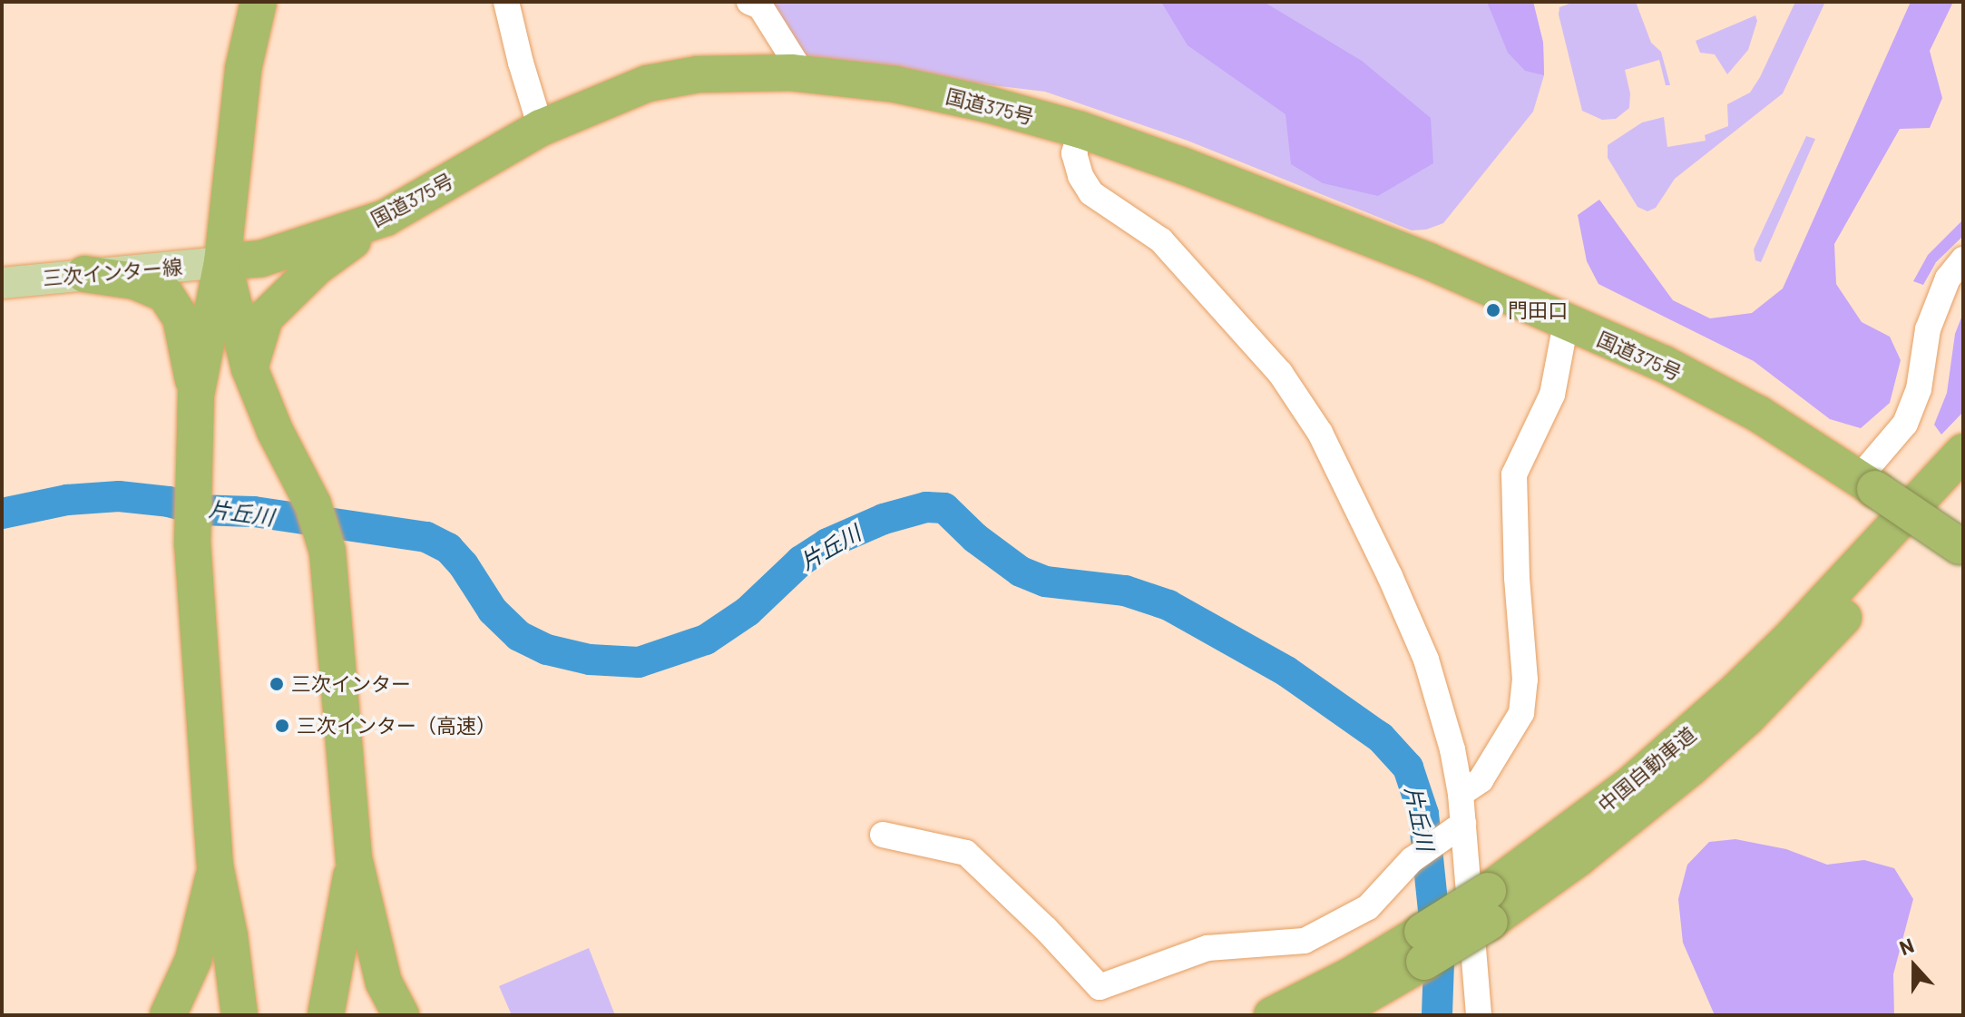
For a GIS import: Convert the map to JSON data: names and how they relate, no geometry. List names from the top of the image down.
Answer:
{
  "streets": {
    "highway": ["国道375号", "中国自動車道"],
    "main road": ["三次インター線"]
  },
  "crossings": [
    ["国道375号", "三次インター線"]
  ],
  "water": ["片丘川"],
  "places": ["門田口", "三次インター", "三次インター（高速）"],
  "north": "top"
}
